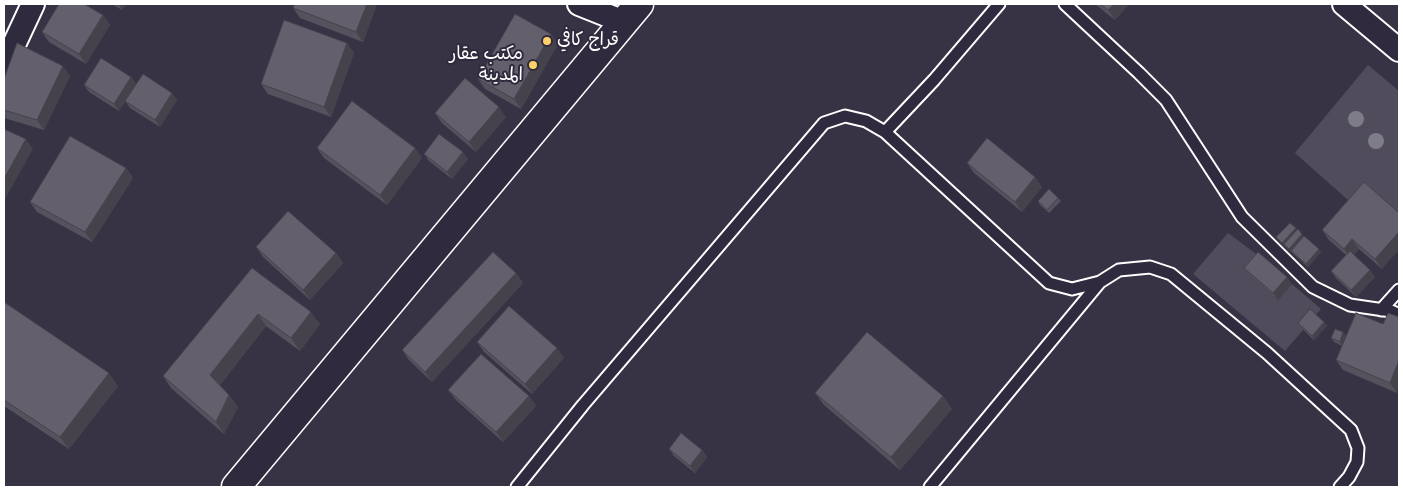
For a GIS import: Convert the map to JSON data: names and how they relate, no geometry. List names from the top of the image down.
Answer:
{
  "places": ["قراج كافي", "مكتب عقار المدينة"]
}
